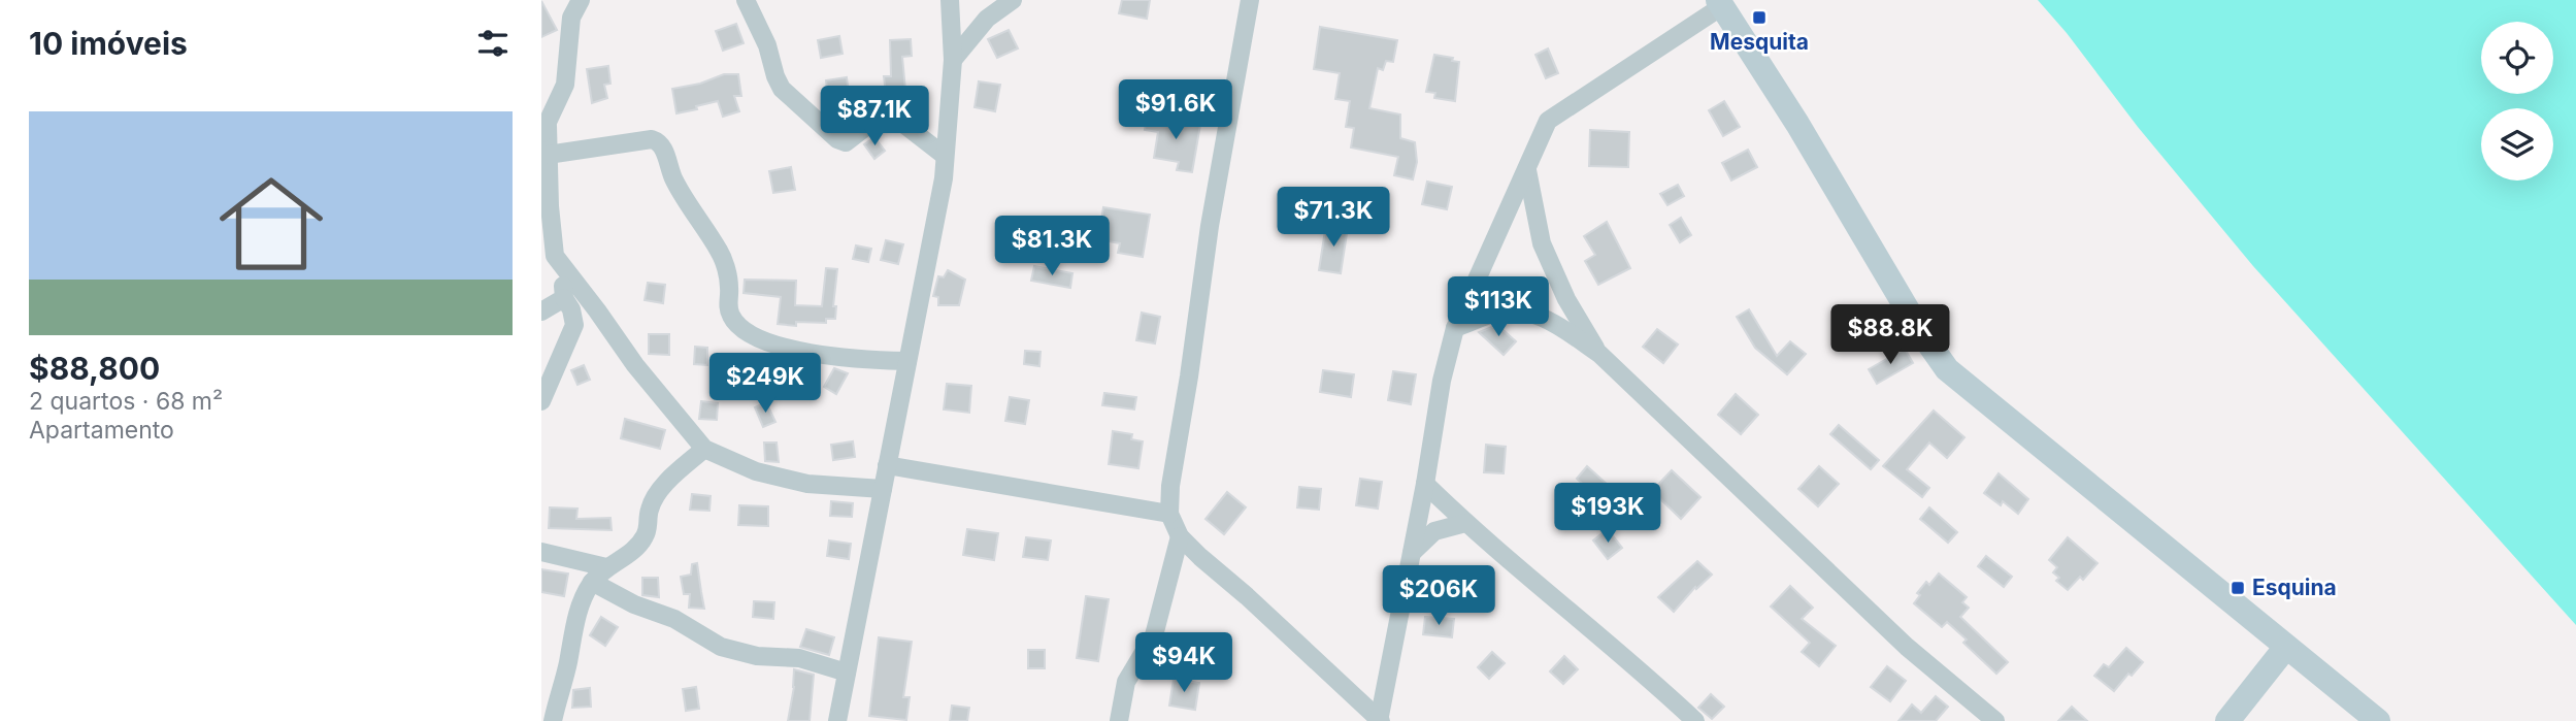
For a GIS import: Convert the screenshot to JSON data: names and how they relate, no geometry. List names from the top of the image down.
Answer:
{
  "places": {
    "transit": ["Mesquita", "Esquina"]
  },
  "page": {
    "heading": "10 imóveis",
    "price": [
      "$91.6K",
      "$87.1K",
      "$71.3K",
      "$81.3K",
      "$113K",
      "$88.8K",
      "$249K",
      "$193K",
      "$206K",
      "$94K"
    ],
    "list": [
      {
        "name": "$88,800",
        "note": "2 quartos · 68 m² · Apartamento"
      }
    ]
  }
}
